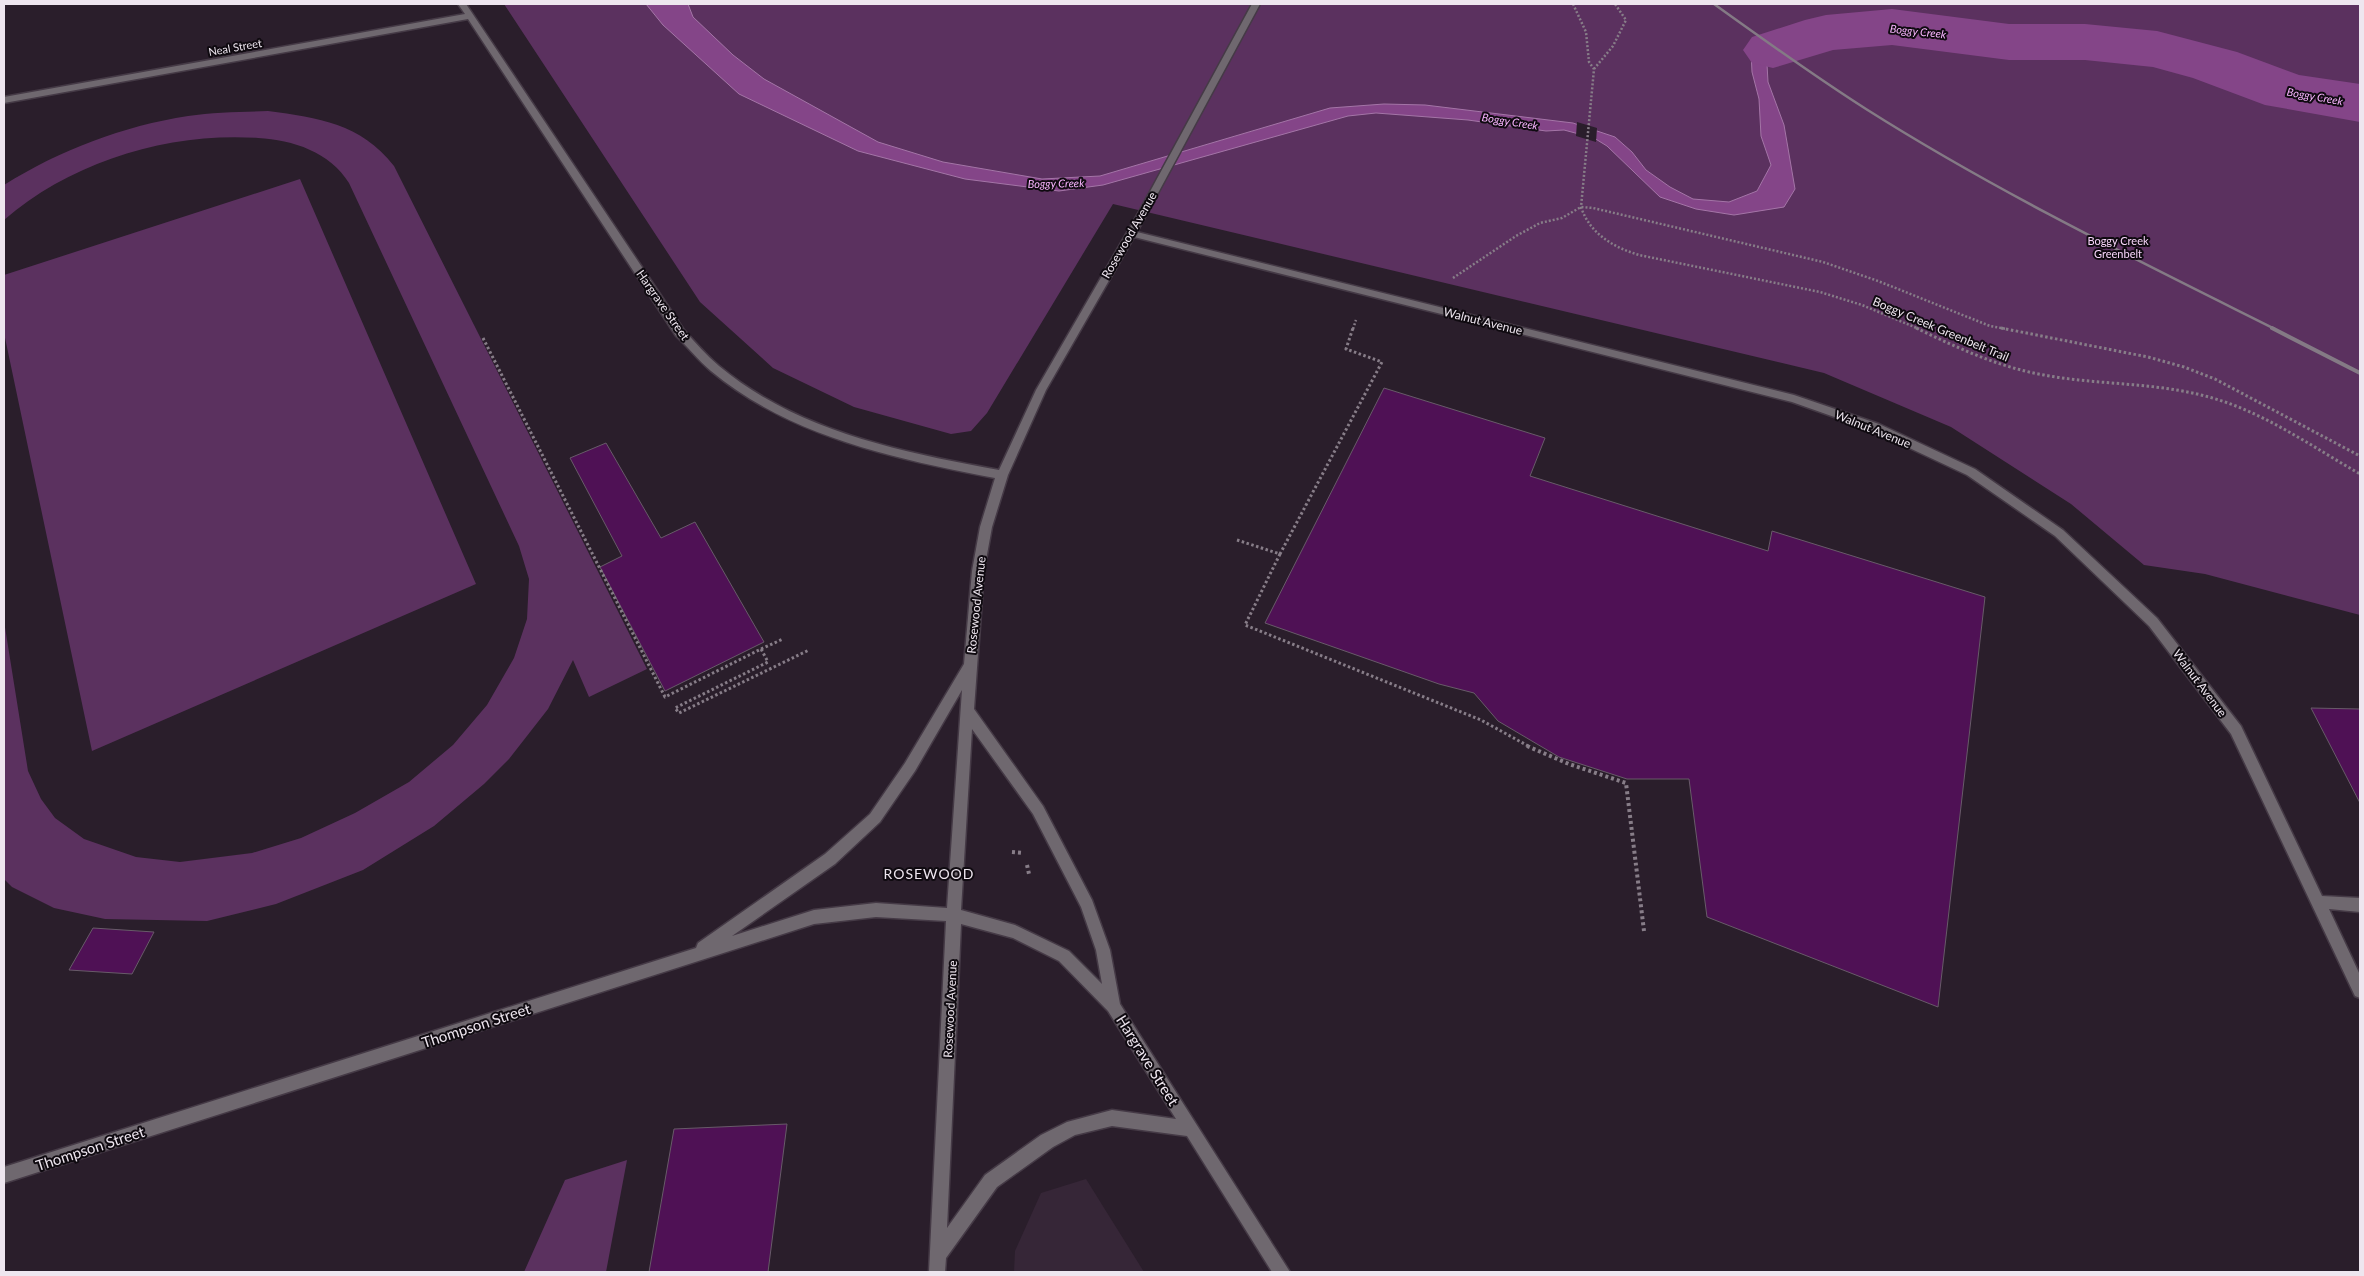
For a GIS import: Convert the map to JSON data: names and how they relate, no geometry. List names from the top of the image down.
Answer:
{
  "streets": {
    "street": [
      "Neal Street",
      "Rosewood Avenue",
      "Hargrave Street",
      "Walnut Avenue",
      "Thompson Street"
    ],
    "path": ["Boggy Creek Greenbelt Trail"]
  },
  "crossings": [
    ["Neal Street", "Hargrave Street"],
    ["Rosewood Avenue", "Hargrave Street"],
    ["Rosewood Avenue", "Walnut Avenue"],
    ["Rosewood Avenue", "Thompson Street"],
    ["Hargrave Street", "Thompson Street"]
  ],
  "districts": ["ROSEWOOD"],
  "water": ["Boggy Creek"],
  "parks": ["Boggy Creek Greenbelt"]
}
